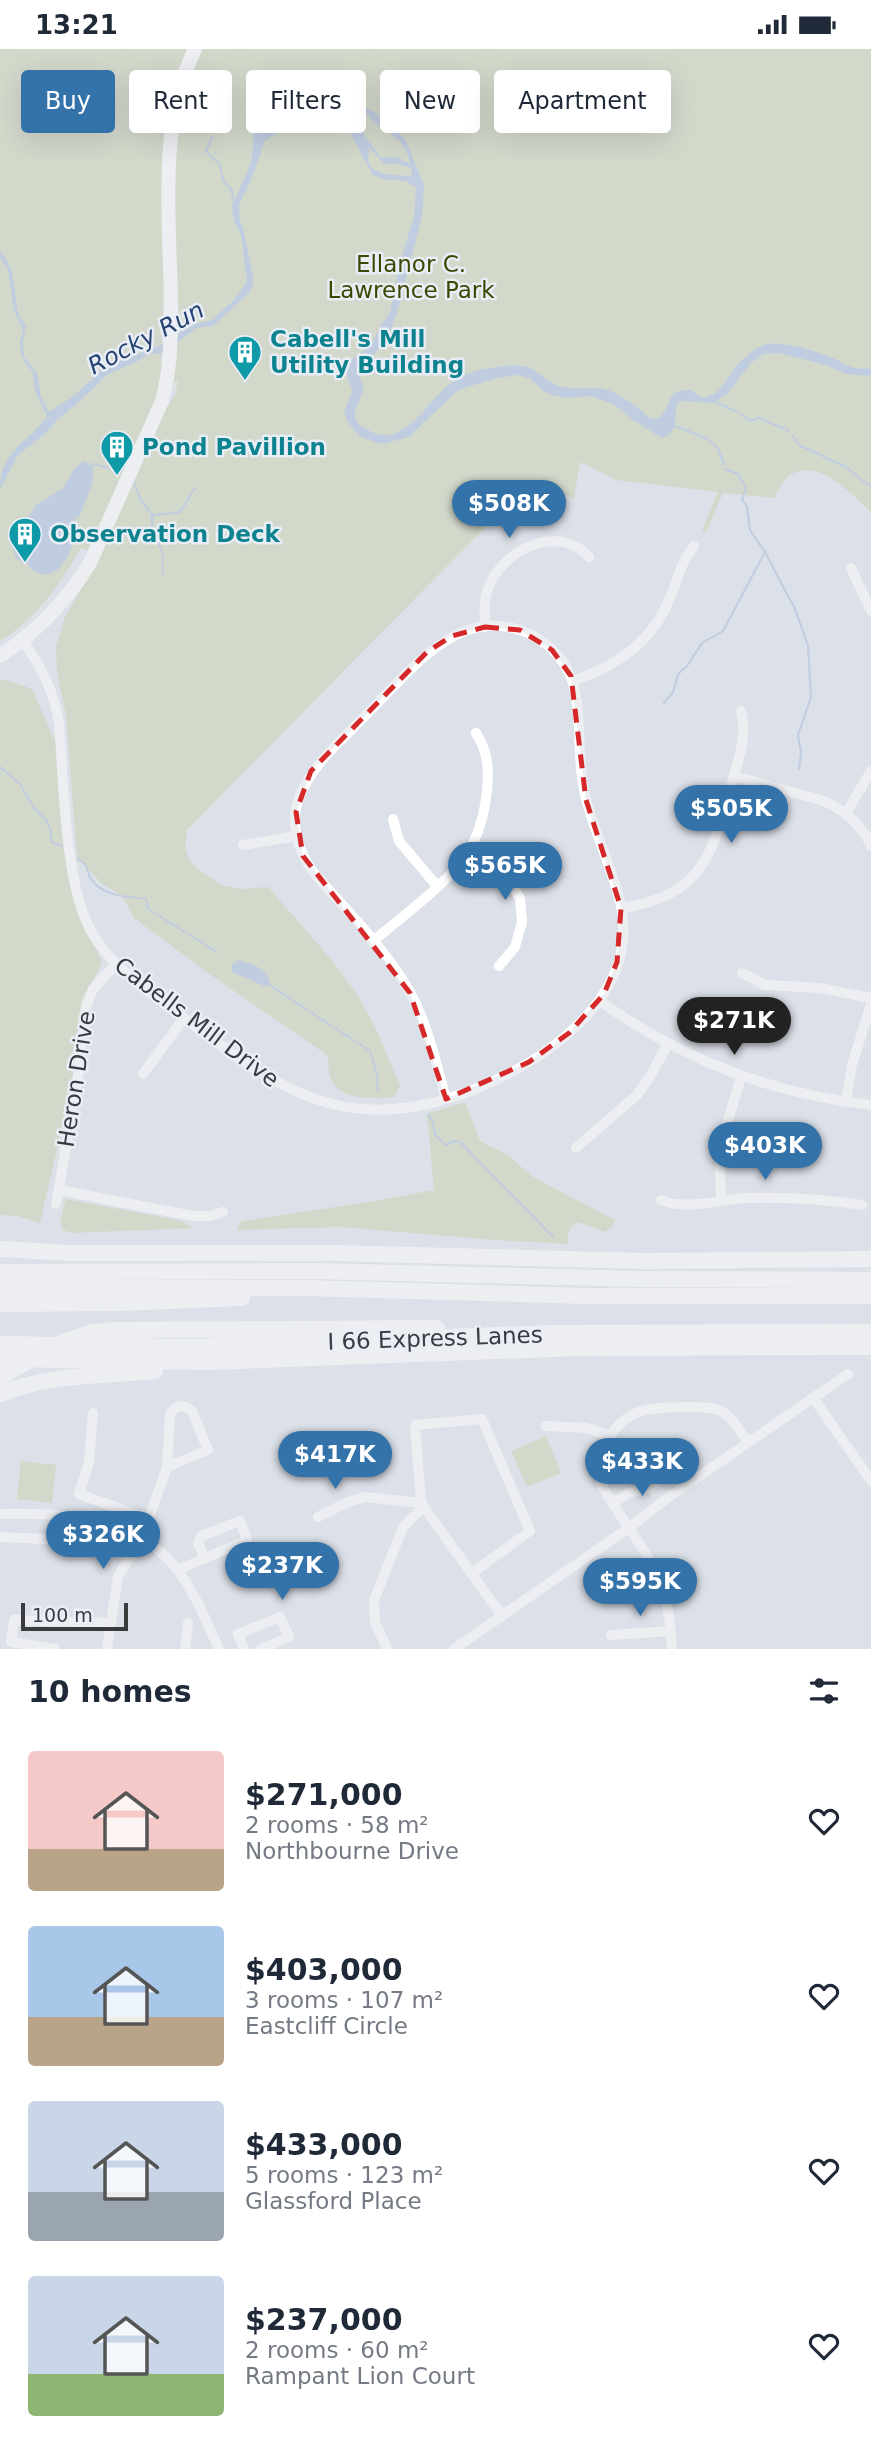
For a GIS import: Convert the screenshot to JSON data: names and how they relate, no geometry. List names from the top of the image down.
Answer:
{
  "streets": {
    "highway": ["I 66 Express Lanes"],
    "street": ["Cabells Mill Drive", "Heron Drive"]
  },
  "crossings": [
    ["Cabells Mill Drive", "Heron Drive"]
  ],
  "water": ["Rocky Run"],
  "parks": ["Ellanor C. Lawrence Park"],
  "places": {
    "building": ["Cabell's Mill Utility Building", "Pond Pavillion", "Observation Deck"]
  },
  "scale_bar": "100 m",
  "page": {
    "status": "13:21",
    "chip": [
      "Buy",
      "Rent",
      "Filters",
      "New",
      "Apartment"
    ],
    "price": [
      "$508K",
      "$505K",
      "$565K",
      "$271K",
      "$403K",
      "$417K",
      "$433K",
      "$326K",
      "$237K",
      "$595K"
    ],
    "scale": "100 m",
    "heading": "10 homes",
    "list": [
      {
        "name": "$271,000",
        "note": "2 rooms · 58 m² · Northbourne Drive"
      },
      {
        "name": "$403,000",
        "note": "3 rooms · 107 m² · Eastcliff Circle"
      },
      {
        "name": "$433,000",
        "note": "5 rooms · 123 m² · Glassford Place"
      },
      {
        "name": "$237,000",
        "note": "2 rooms · 60 m² · Rampant Lion Court"
      }
    ]
  }
}
